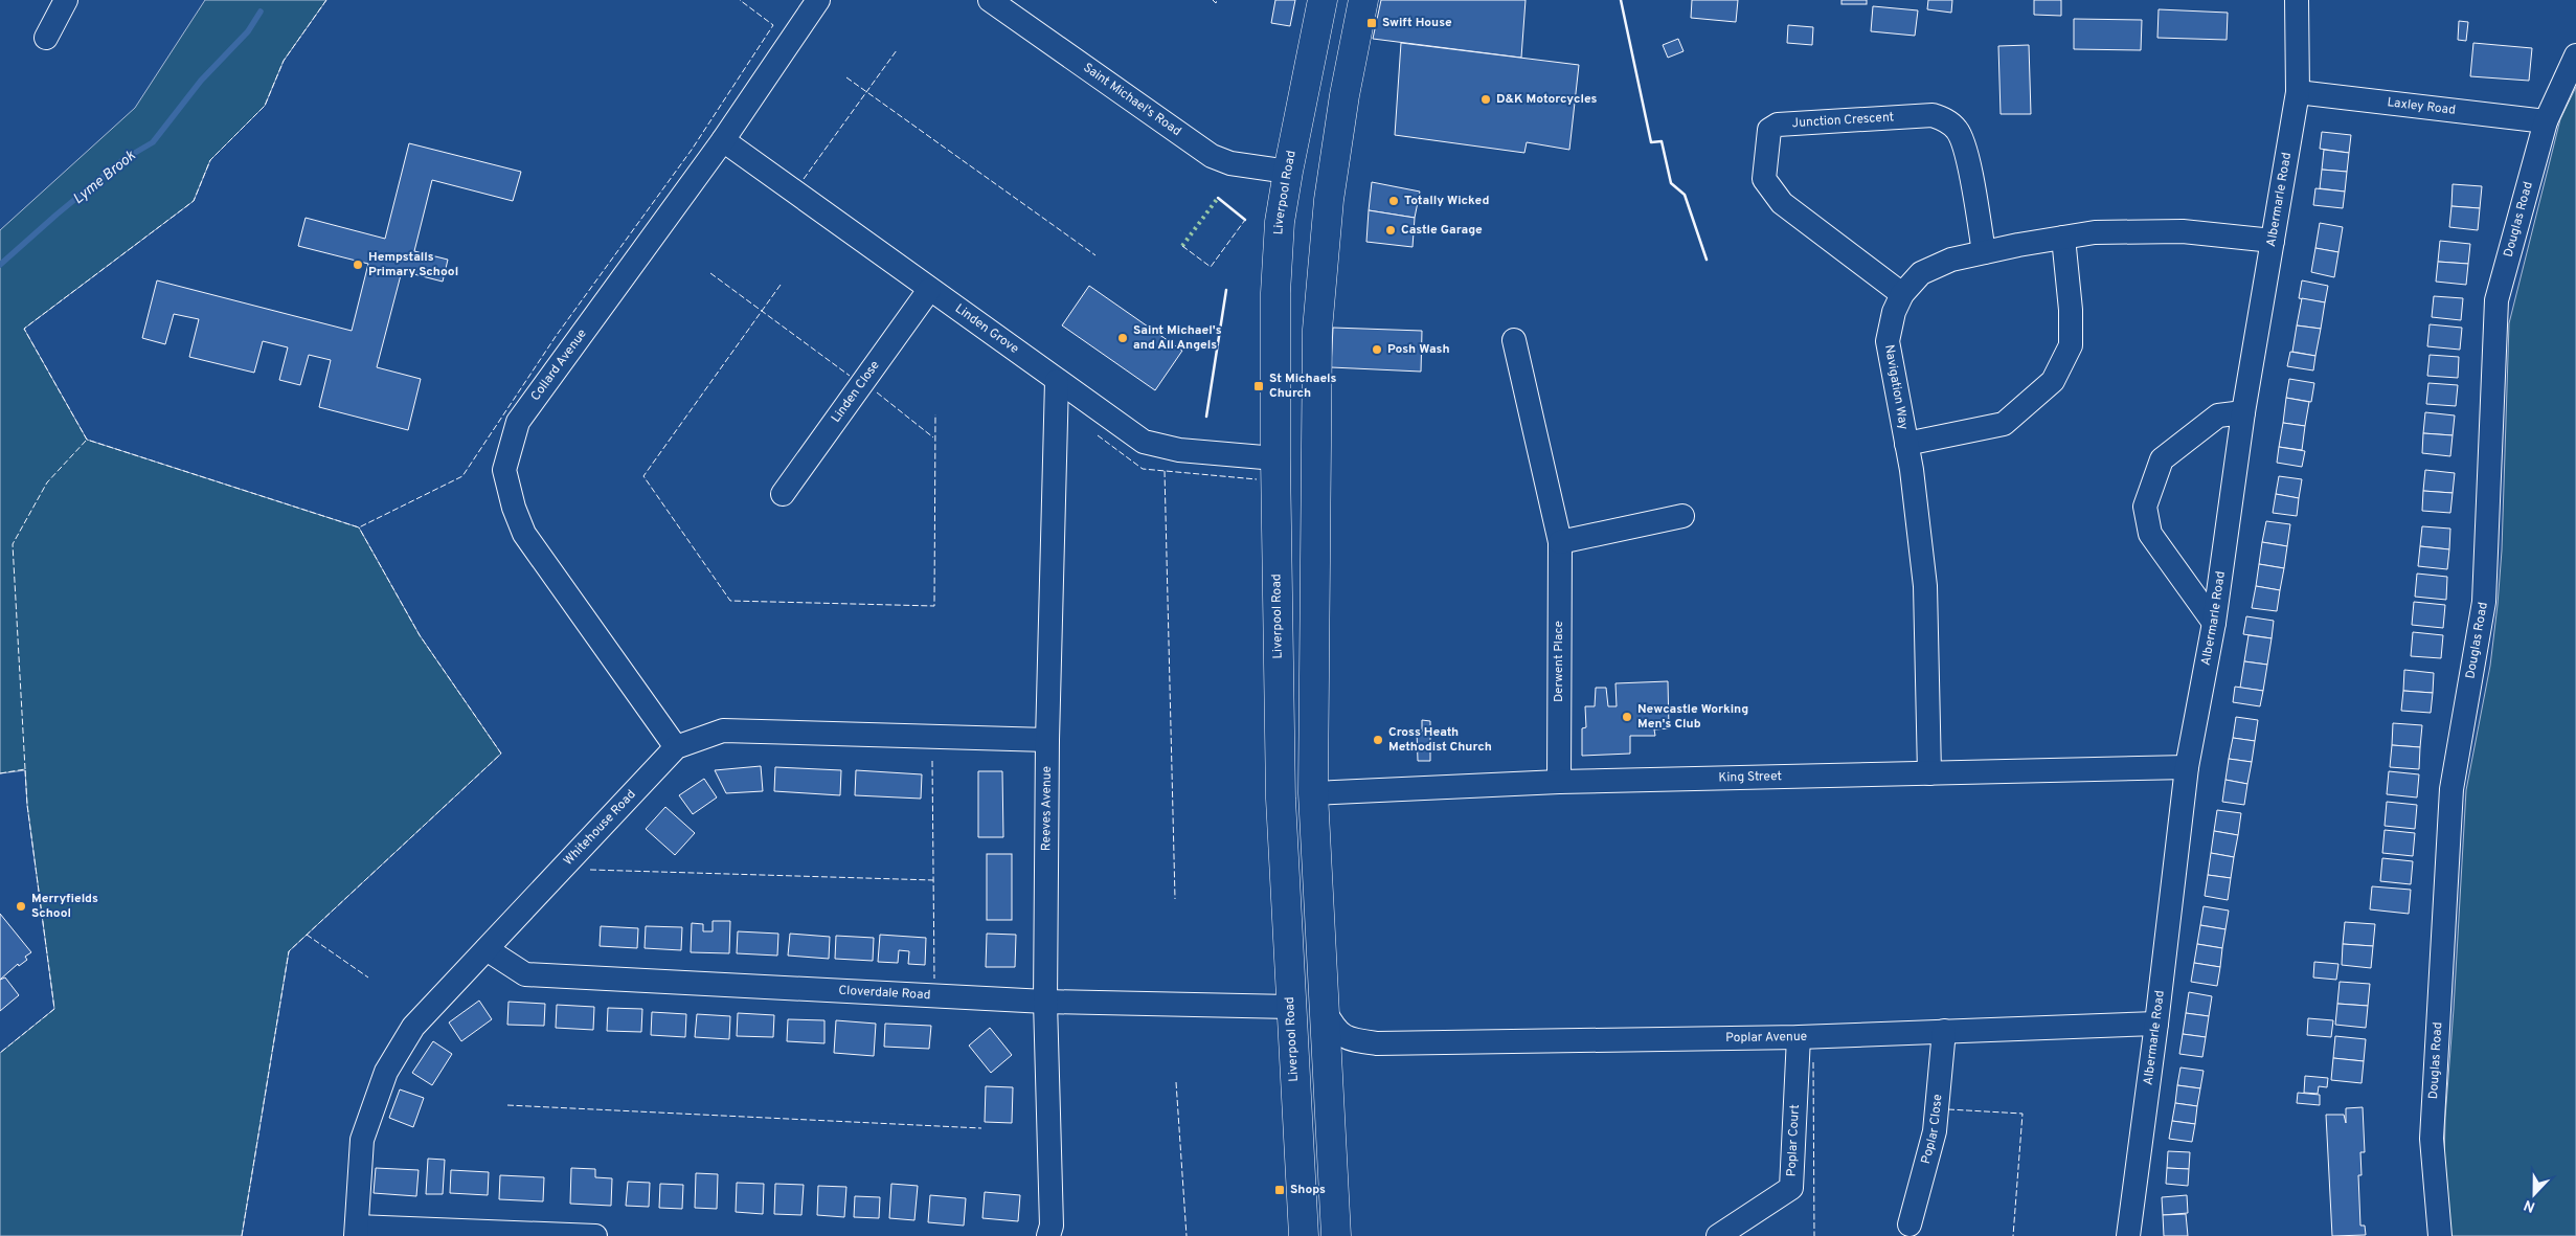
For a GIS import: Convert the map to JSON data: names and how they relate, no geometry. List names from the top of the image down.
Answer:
{
  "streets": {
    "highway": ["Liverpool Road"],
    "street": [
      "Saint Michael's Road",
      "Laxley Road",
      "Junction Crescent",
      "Albermarle Road",
      "Douglas Road",
      "Linden Grove",
      "Collard Avenue",
      "Navigation Way",
      "Linden Close",
      "Derwent Place",
      "King Street",
      "Reeves Avenue",
      "Whitehouse Road",
      "Cloverdale Road",
      "Poplar Avenue",
      "Poplar Close",
      "Poplar Court"
    ]
  },
  "crossings": [
    ["Saint Michael's Road", "Liverpool Road"],
    ["Laxley Road", "Albermarle Road"],
    ["Laxley Road", "Douglas Road"],
    ["Junction Crescent", "Navigation Way"],
    ["Liverpool Road", "Linden Grove"],
    ["Liverpool Road", "Cloverdale Road"],
    ["Albermarle Road", "Navigation Way"],
    ["Albermarle Road", "King Street"],
    ["Albermarle Road", "Poplar Avenue"],
    ["Linden Grove", "Collard Avenue"],
    ["Linden Grove", "Linden Close"],
    ["Linden Grove", "Reeves Avenue"],
    ["Collard Avenue", "Whitehouse Road"],
    ["Navigation Way", "King Street"],
    ["Derwent Place", "King Street"],
    ["Reeves Avenue", "Whitehouse Road"],
    ["Reeves Avenue", "Cloverdale Road"],
    ["Whitehouse Road", "Cloverdale Road"],
    ["Poplar Avenue", "Poplar Close"],
    ["Poplar Avenue", "Poplar Court"]
  ],
  "water": ["Lyme Brook"],
  "places": {
    "transit": ["Swift House", "St Michaels Church", "Shops"],
    "other": [
      "D&K Motorcycles",
      "Totally Wicked",
      "Castle Garage",
      "Hempstalls Primary School",
      "Saint Michael's and All Angels",
      "Posh Wash",
      "Newcastle Working Men's Club",
      "Cross Heath Methodist Church",
      "Merryfields School"
    ]
  },
  "north": "bottom"
}
